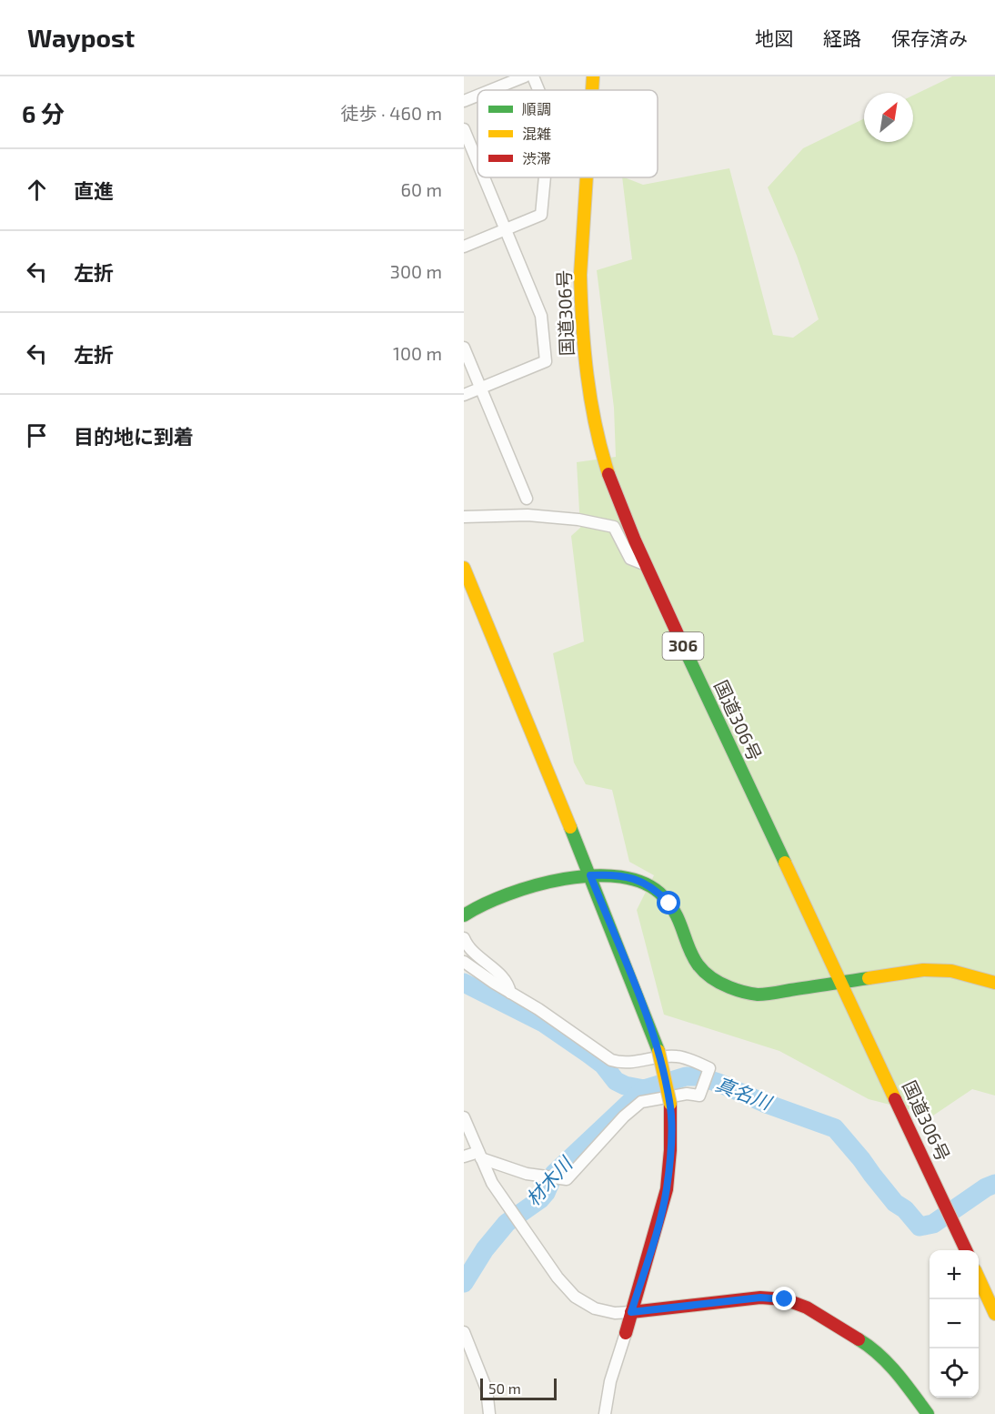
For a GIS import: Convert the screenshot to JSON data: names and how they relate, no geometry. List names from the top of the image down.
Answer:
{
  "streets": {
    "main road": ["国道306号", "306"]
  },
  "water": ["真名川", "材木川"],
  "legend": ["順調", "混雑", "渋滞"],
  "scale_bar": "50 m",
  "north": "top right",
  "page": {
    "header": "Waypost",
    "nav": ["地図", "経路", "保存済み"],
    "heading": ["6 分", "徒歩 · 460 m"],
    "list": [
      ["直進", "60 m"],
      ["左折", "300 m"],
      ["左折", "100 m"],
      "目的地に到着"
    ],
    "map_buttons": ["+", "−"],
    "scale": "50 m"
  }
}
